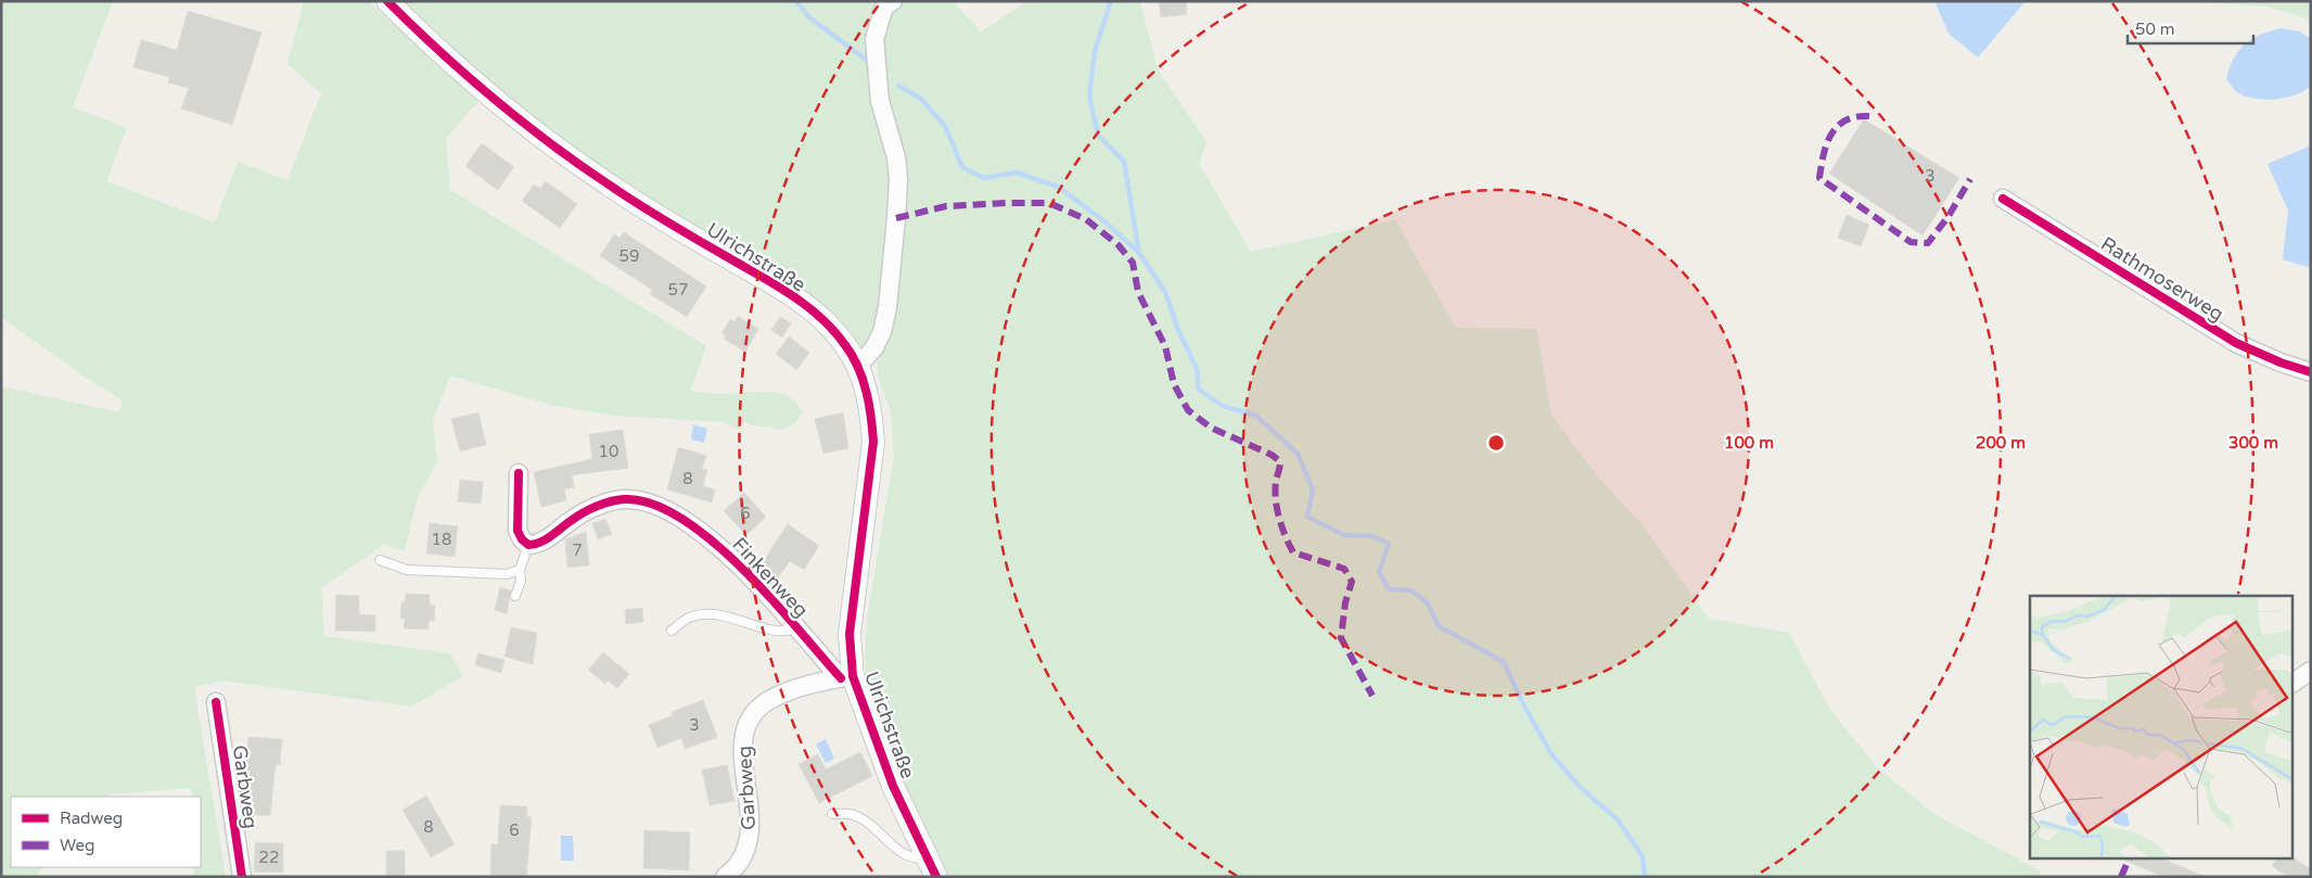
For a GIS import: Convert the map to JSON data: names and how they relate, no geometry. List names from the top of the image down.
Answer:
{
  "streets": {
    "street": [
      "Ulrichstraße",
      "Rathmoserweg",
      "Finkenweg",
      "Garbweg"
    ]
  },
  "crossings": [
    ["Ulrichstraße", "Finkenweg"],
    ["Ulrichstraße", "Garbweg"],
    ["Finkenweg", "Garbweg"]
  ],
  "house_numbers": [
    "3",
    "59",
    "57",
    "10",
    "8",
    "6",
    "18",
    "7",
    "3",
    "8",
    "6",
    "22"
  ],
  "legend": ["Radweg", "Weg"],
  "scale_bar": "50 m",
  "rings": ["100 m", "200 m", "300 m"]
}
